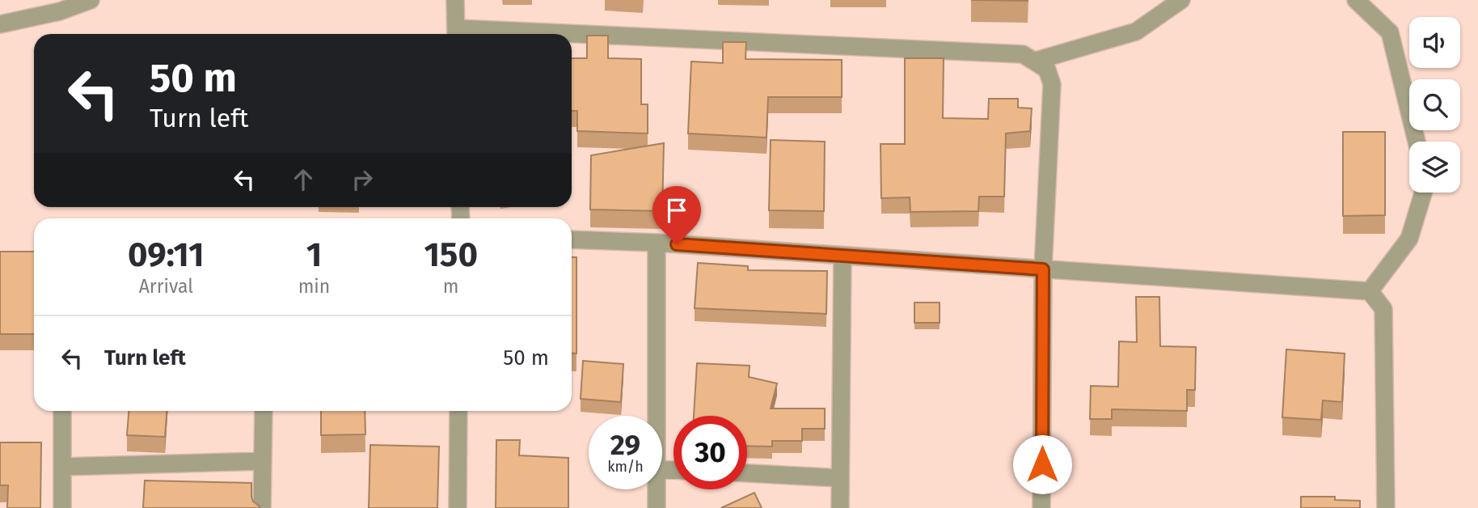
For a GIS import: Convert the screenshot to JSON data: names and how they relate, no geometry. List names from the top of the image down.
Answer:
{
  "page": {
    "turn": ["50 m", "Turn left"],
    "eta": [
      "09:11",
      "Arrival",
      "1",
      "min",
      "150",
      "m"
    ],
    "list": [
      {
        "name": "Turn left",
        "value": "50 m"
      }
    ],
    "speed": "29 km/h",
    "limit": "30"
  }
}
